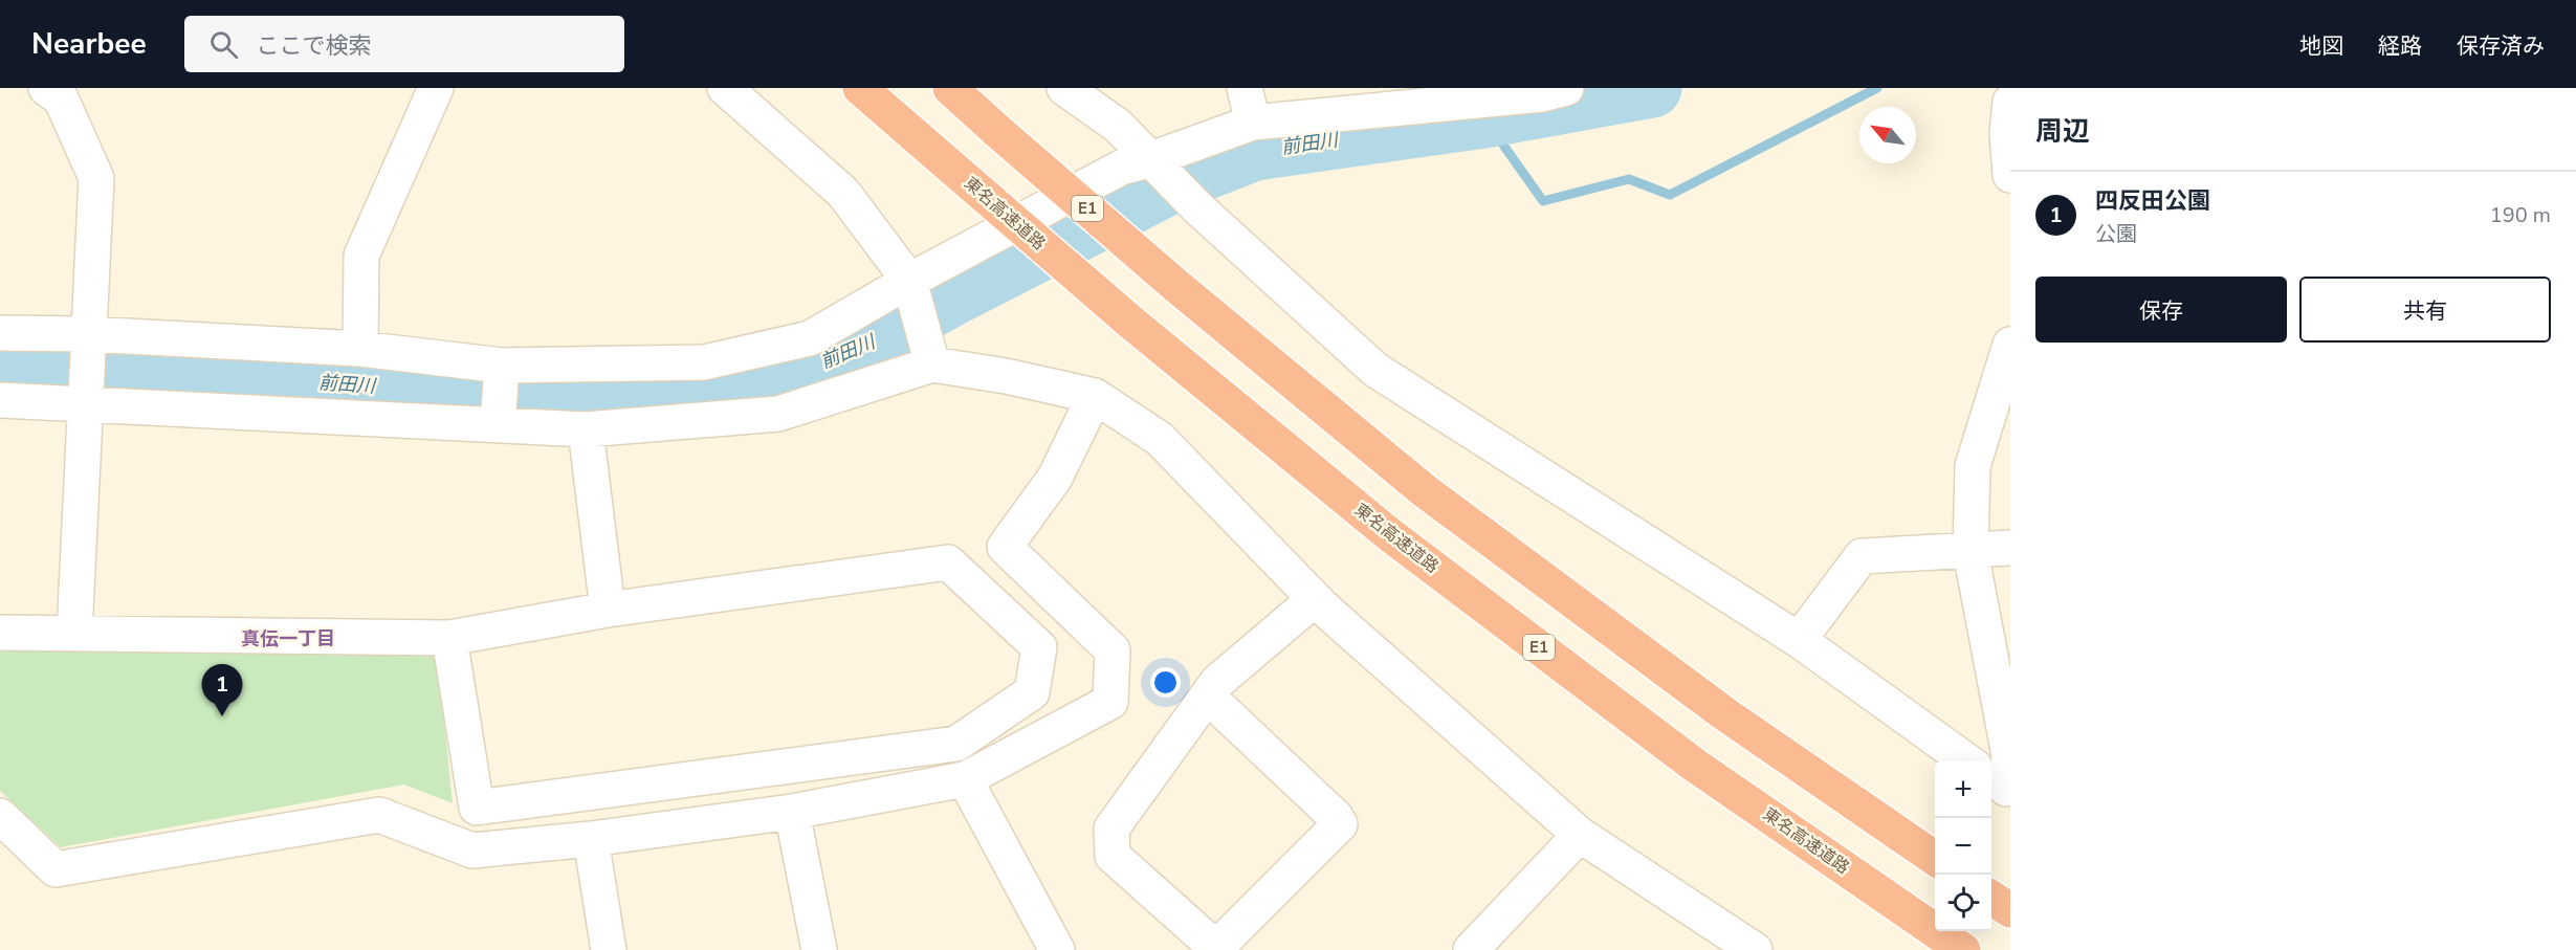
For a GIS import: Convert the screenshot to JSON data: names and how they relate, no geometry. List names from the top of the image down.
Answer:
{
  "streets": {
    "highway": ["E1", "東名高速道路"]
  },
  "districts": ["真伝一丁目"],
  "water": ["前田川"],
  "north": "top left",
  "page": {
    "header": "Nearbee",
    "search": "ここで検索",
    "nav": ["地図", "経路", "保存済み"],
    "heading": "周辺",
    "list": [
      {
        "mark": "1",
        "name": "四反田公園",
        "note": "公園",
        "value": "190 m"
      }
    ],
    "buttons": ["保存", "共有"],
    "pins": "1",
    "map_buttons": ["+", "−"]
  }
}
